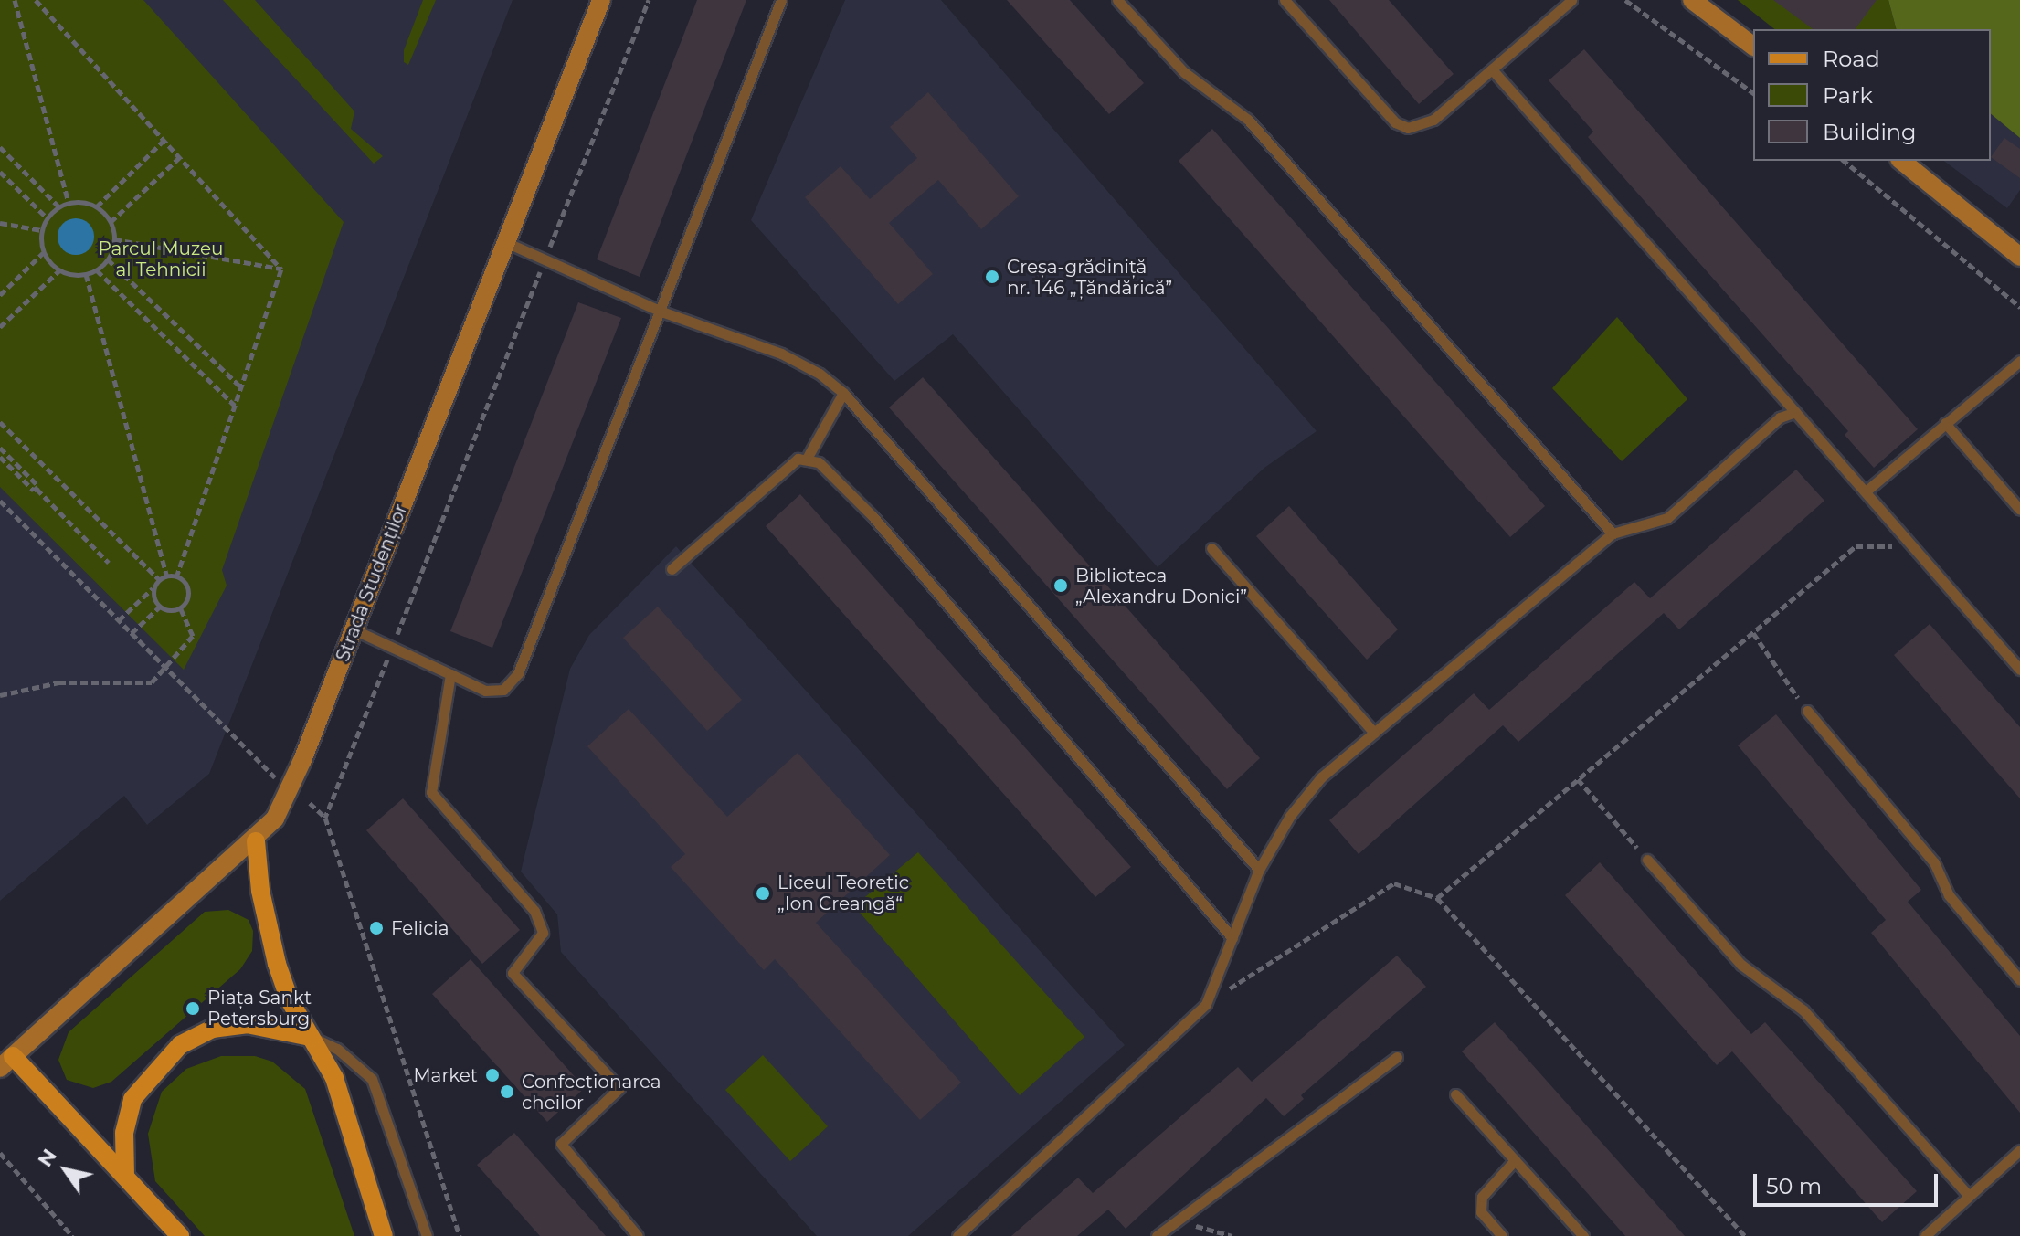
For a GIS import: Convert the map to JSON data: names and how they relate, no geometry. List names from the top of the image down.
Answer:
{
  "streets": {
    "main road": ["Strada Studenților"]
  },
  "parks": ["Parcul Muzeu al Tehnicii"],
  "places": [
    "Creșa-grădiniță nr. 146 „Țăndărică”",
    "Biblioteca „Alexandru Donici”",
    "Liceul Teoretic „Ion Creangă“",
    "Felicia",
    "Piața Sankt Petersburg",
    "Market",
    "Confecționarea cheilor"
  ],
  "legend": ["Road", "Park", "Building"],
  "scale_bar": "50 m",
  "north": "top left"
}
